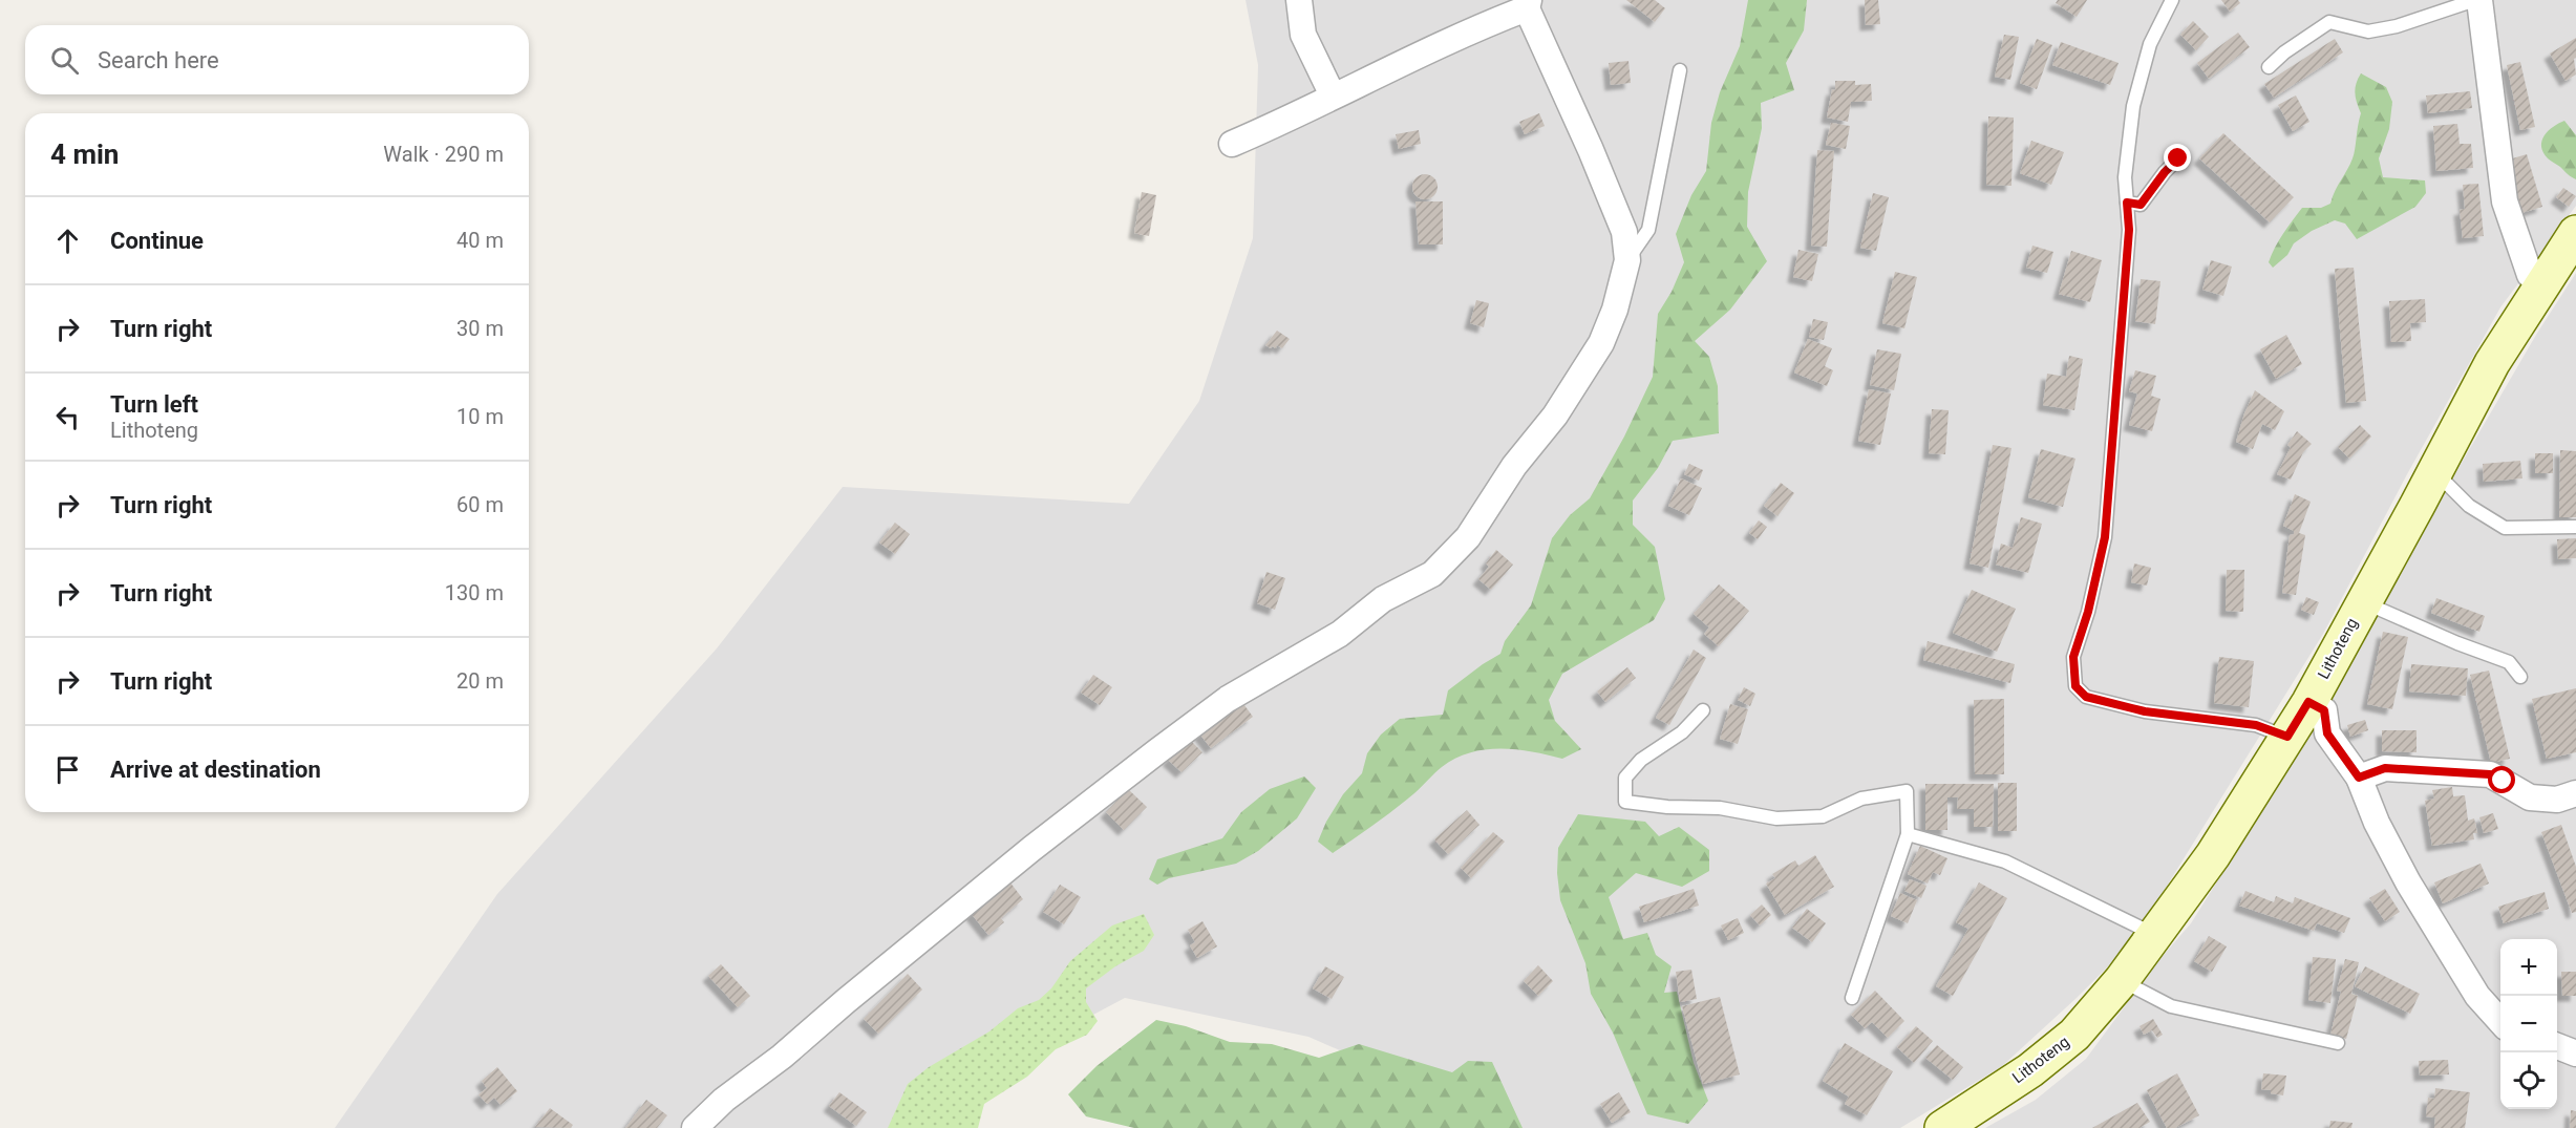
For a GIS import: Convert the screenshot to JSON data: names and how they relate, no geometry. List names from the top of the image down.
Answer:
{
  "streets": {
    "main road": ["Lithoteng"]
  },
  "page": {
    "search": "Search here",
    "heading": ["4 min", "Walk · 290 m"],
    "list": [
      ["Continue", "40 m"],
      ["Turn right", "30 m"],
      ["Turn left", "Lithoteng", "10 m"],
      ["Turn right", "60 m"],
      ["Turn right", "130 m"],
      ["Turn right", "20 m"],
      "Arrive at destination"
    ],
    "map_buttons": ["+", "−"]
  }
}
